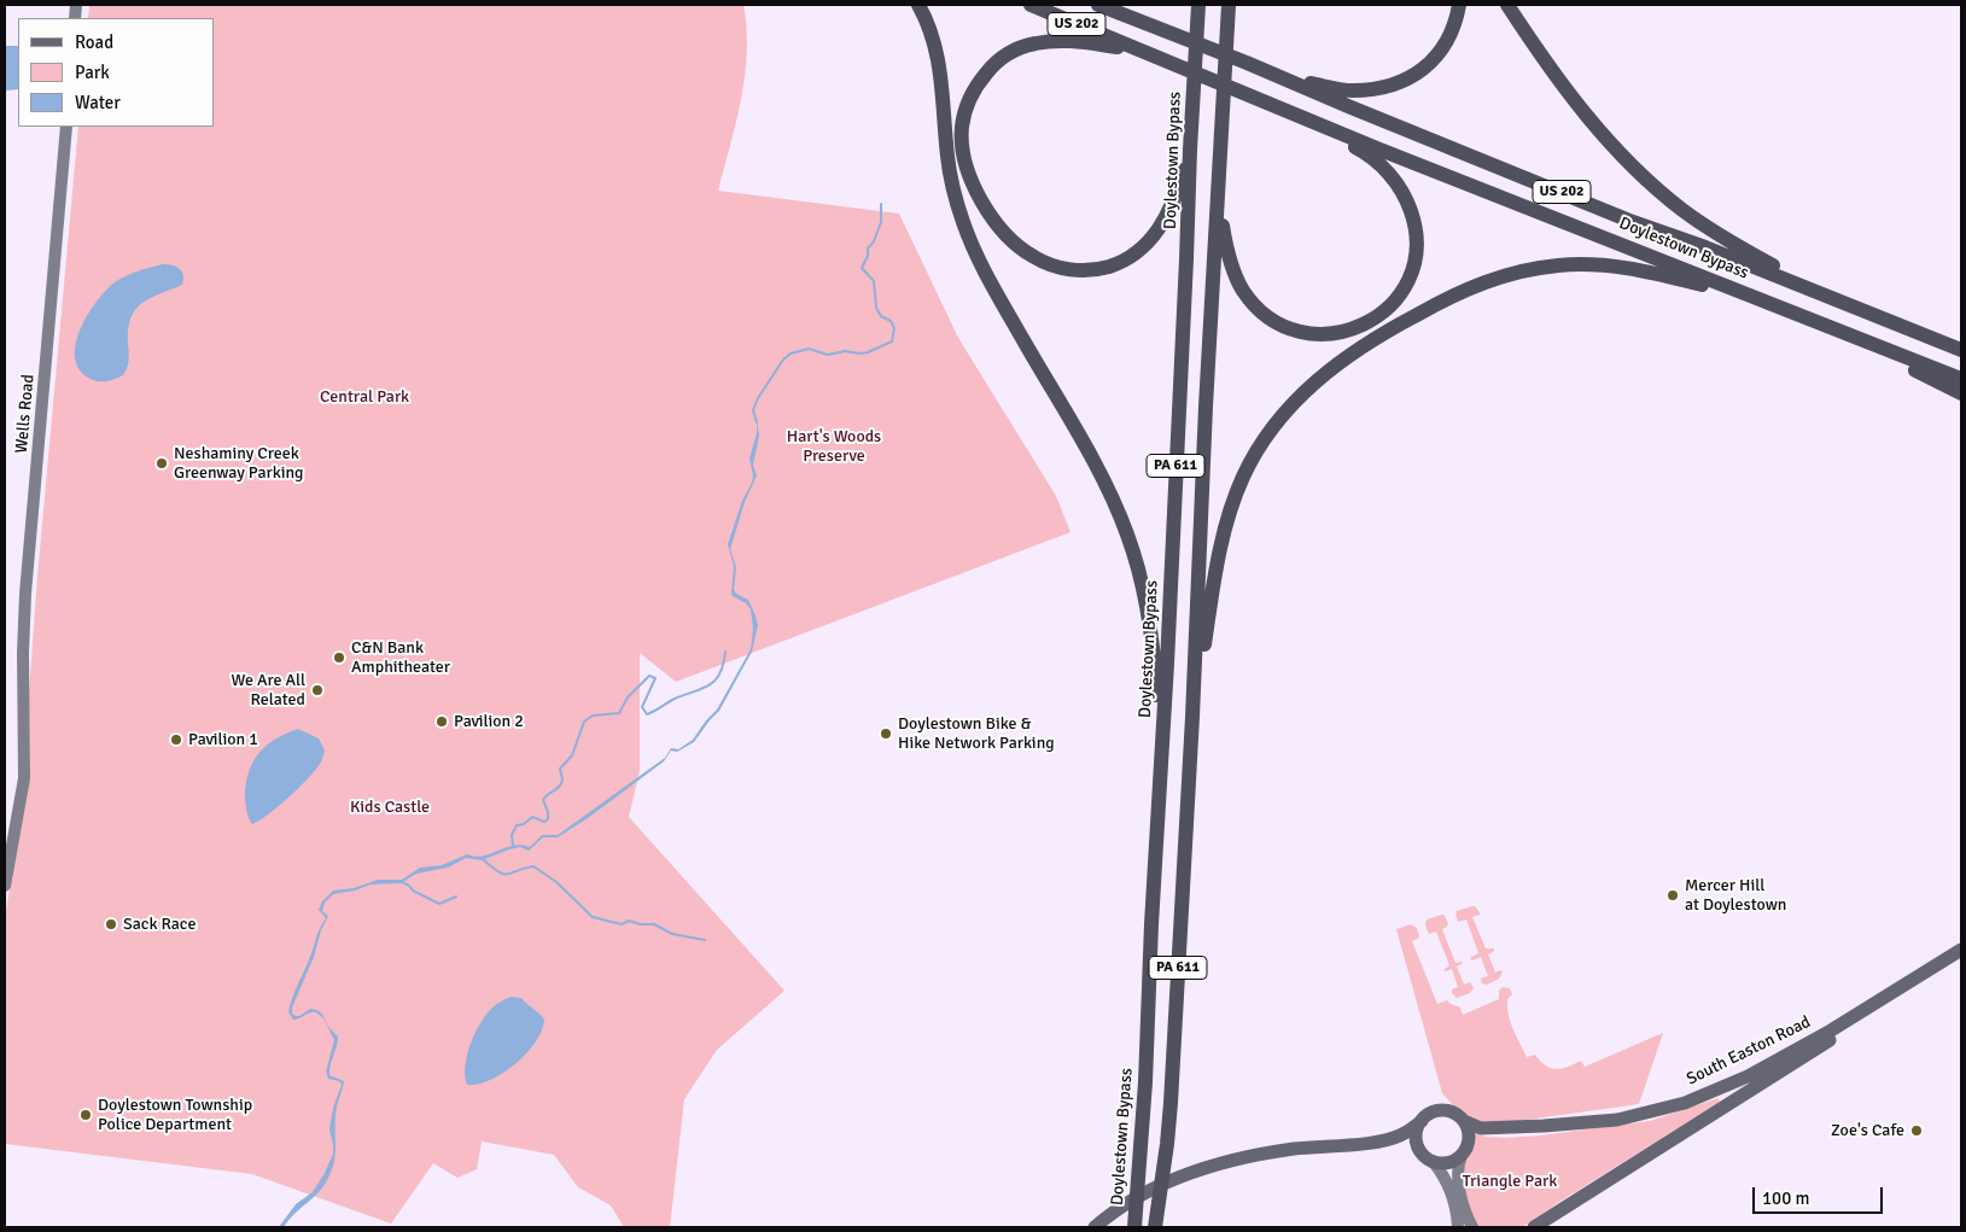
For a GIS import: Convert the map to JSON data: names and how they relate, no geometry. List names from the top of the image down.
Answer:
{
  "streets": {
    "highway": ["US 202", "Doylestown Bypass", "PA 611"],
    "main road": ["South Easton Road"],
    "street": ["Wells Road"]
  },
  "crossings": [
    ["US 202", "Doylestown Bypass"]
  ],
  "parks": [
    "Central Park",
    "Hart's Woods Preserve",
    "Kids Castle",
    "Triangle Park"
  ],
  "places": [
    "Neshaminy Creek Greenway Parking",
    "C&N Bank Amphitheater",
    "We Are All Related",
    "Pavilion 2",
    "Doylestown Bike & Hike Network Parking",
    "Pavilion 1",
    "Mercer Hill at Doylestown",
    "Sack Race",
    "Doylestown Township Police Department",
    "Zoe's Cafe"
  ],
  "legend": ["Road", "Park", "Water"],
  "scale_bar": "100 m"
}
